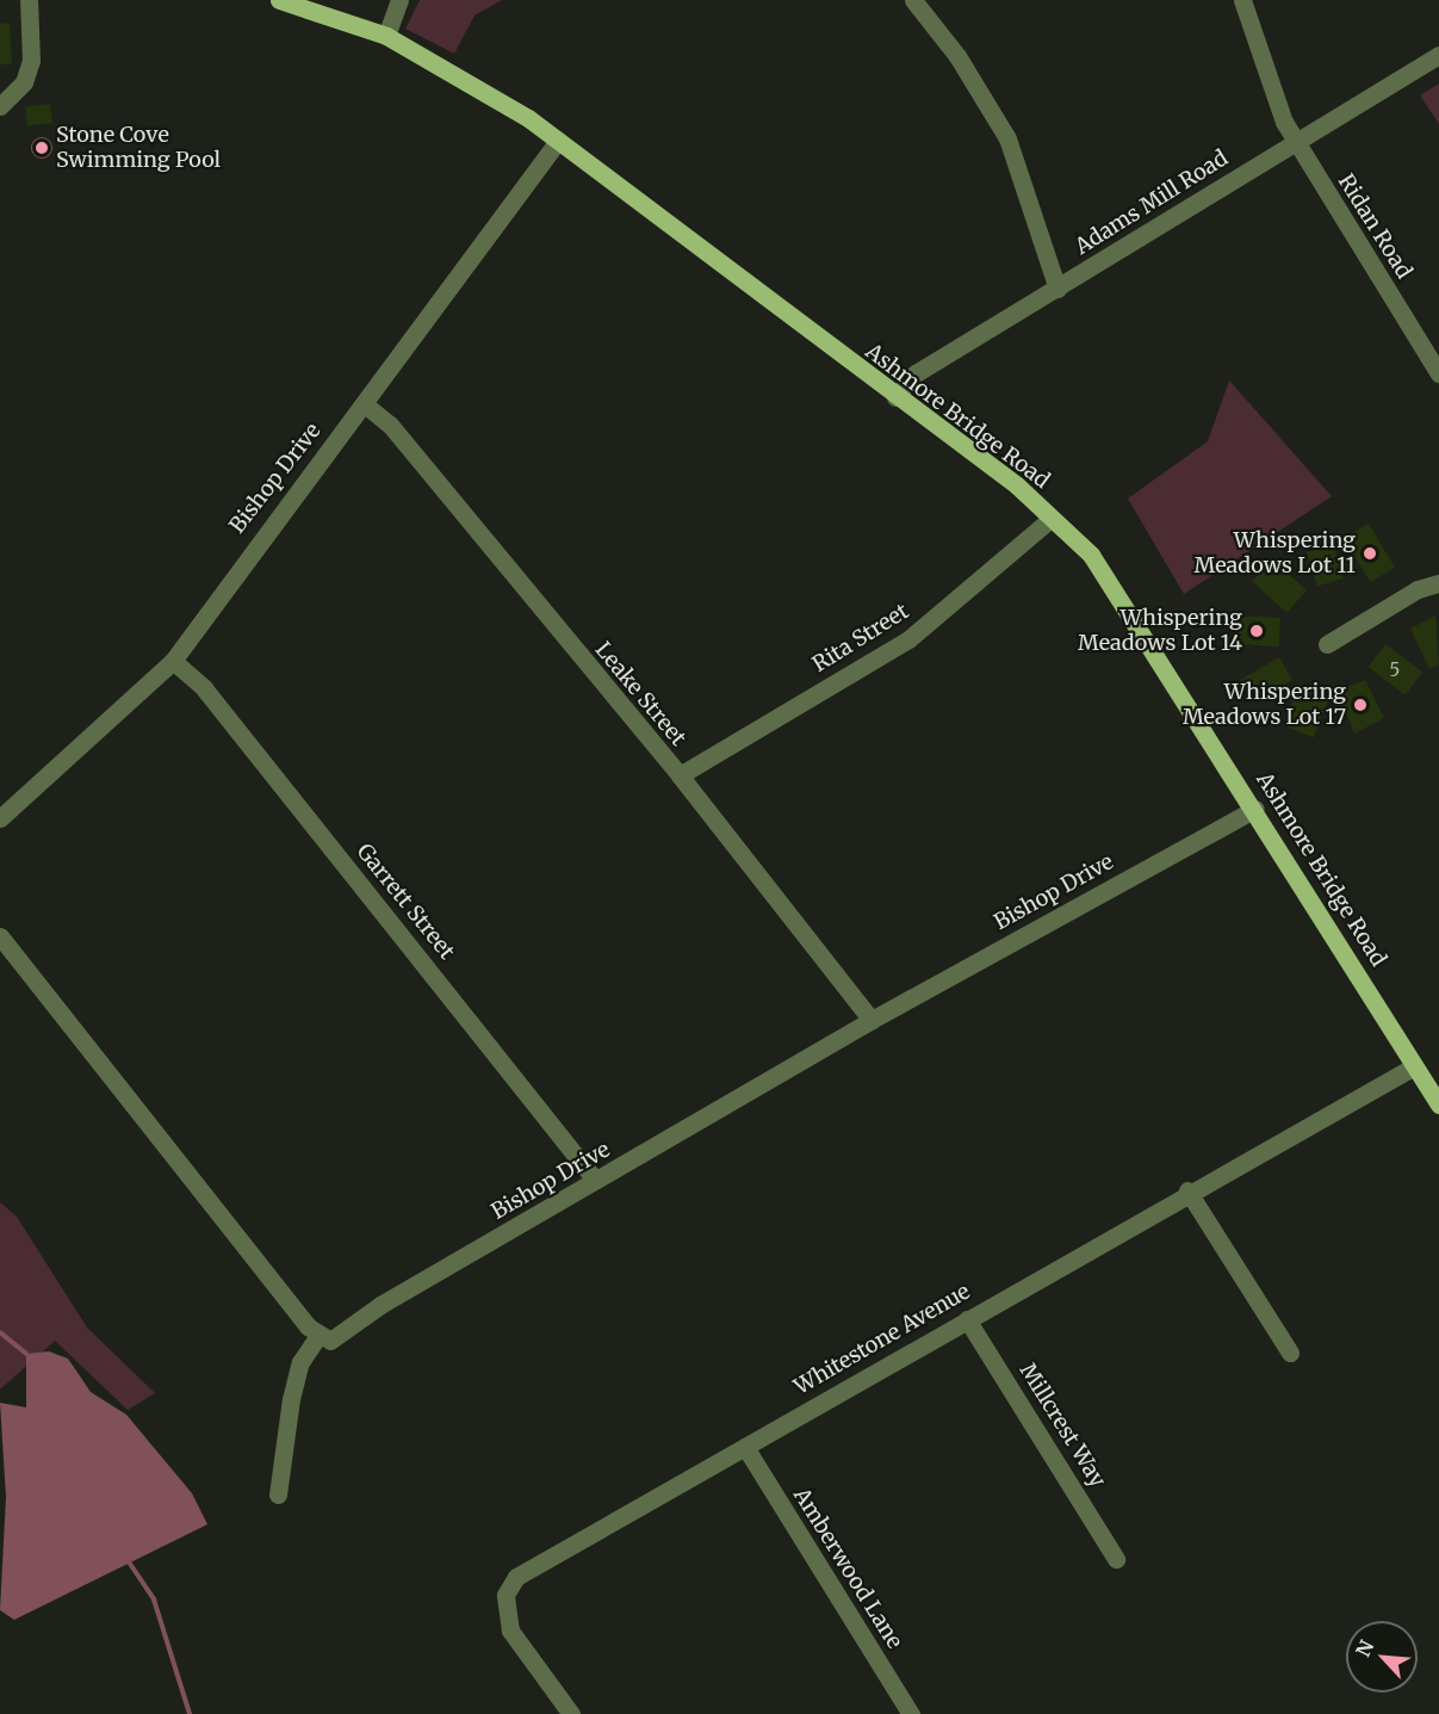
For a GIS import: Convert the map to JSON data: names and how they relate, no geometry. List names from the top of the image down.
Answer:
{
  "streets": {
    "main road": ["Ashmore Bridge Road"],
    "street": [
      "Adams Mill Road",
      "Ridan Road",
      "Bishop Drive",
      "Rita Street",
      "Leake Street",
      "Garrett Street",
      "Whitestone Avenue",
      "Millcrest Way",
      "Amberwood Lane"
    ]
  },
  "crossings": [
    ["Adams Mill Road", "Ridan Road"],
    ["Adams Mill Road", "Ashmore Bridge Road"],
    ["Ashmore Bridge Road", "Bishop Drive"],
    ["Ashmore Bridge Road", "Rita Street"],
    ["Ashmore Bridge Road", "Whitestone Avenue"],
    ["Bishop Drive", "Leake Street"],
    ["Bishop Drive", "Garrett Street"],
    ["Rita Street", "Leake Street"],
    ["Whitestone Avenue", "Millcrest Way"],
    ["Whitestone Avenue", "Amberwood Lane"]
  ],
  "places": [
    "Stone Cove Swimming Pool",
    "Whispering Meadows Lot 11",
    "Whispering Meadows Lot 14",
    "Whispering Meadows Lot 17"
  ],
  "house_numbers": ["5"],
  "north": "top left"
}
